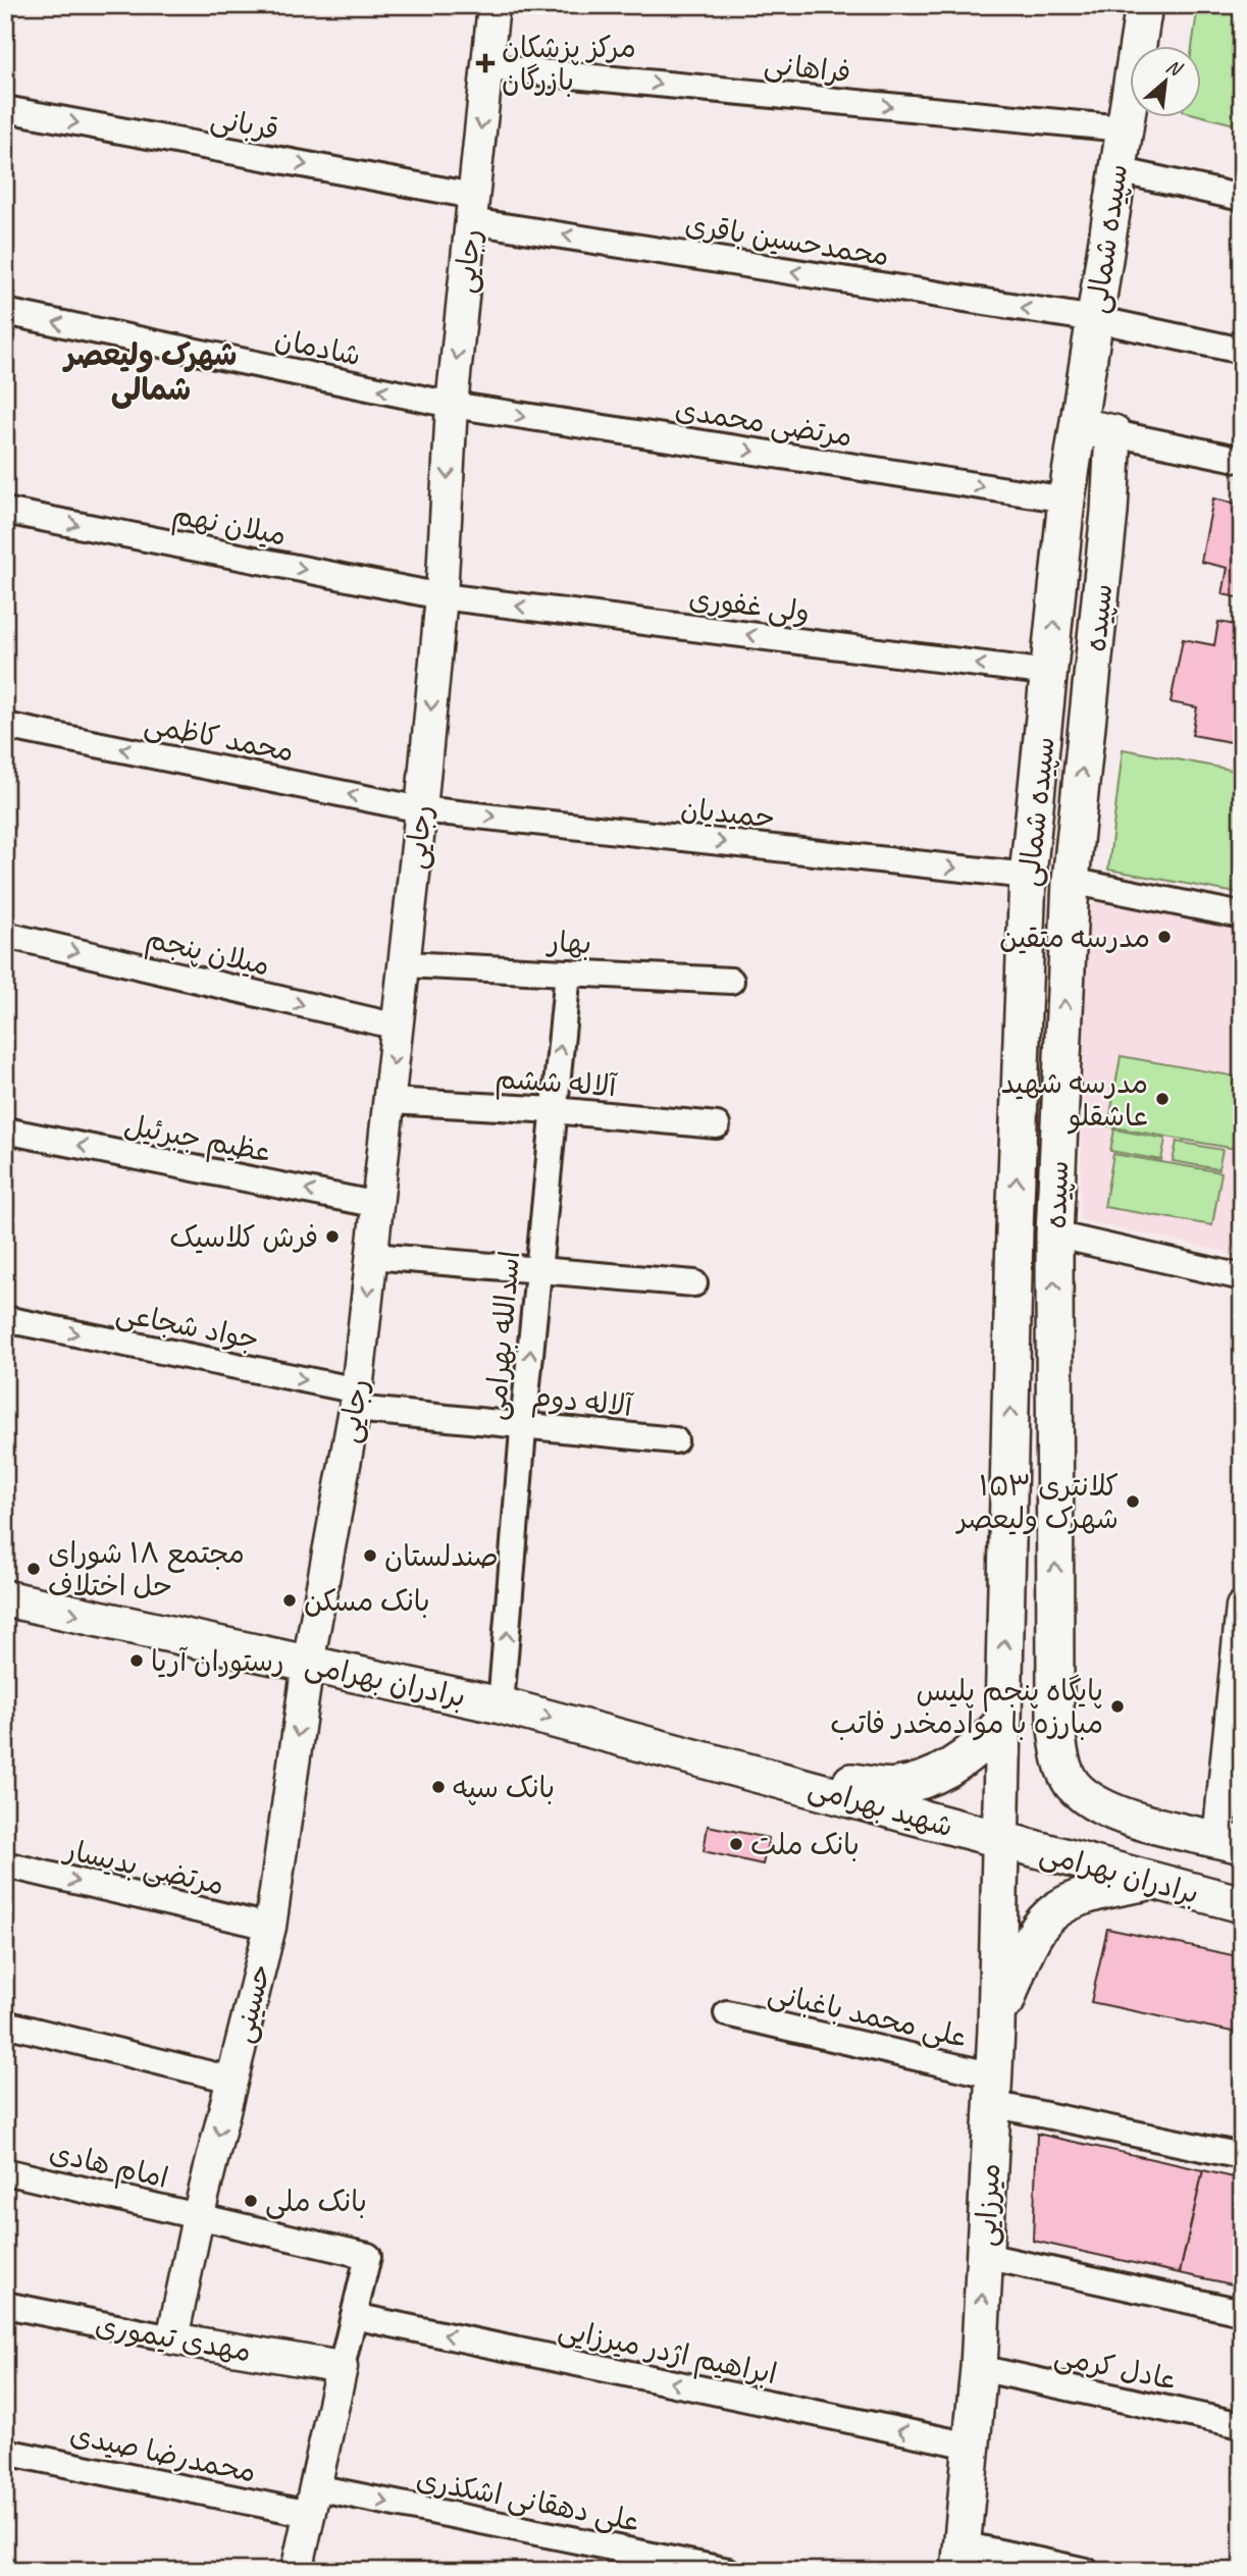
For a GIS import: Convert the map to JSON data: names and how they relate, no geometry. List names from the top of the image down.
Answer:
{
  "streets": {
    "main road": [
      "سپیده شمالی",
      "سپیده",
      "برادران بهرامی",
      "شهید بهرامی",
      "میرزایی"
    ],
    "street": [
      "فراهانی",
      "قربانی",
      "محمدحسین باقری",
      "رجایی",
      "شادمان",
      "مرتضی محمدی",
      "میلان نهم",
      "ولی غفوری",
      "محمد کاظمی",
      "حمیدیان",
      "بهار",
      "میلان پنجم",
      "آلاله ششم",
      "عظیم جبرئیل",
      "جواد شجاعی",
      "اسدالله بهرامی",
      "آلاله دوم",
      "مرتضی بدیسار",
      "حسینی",
      "علی محمد باغبانی",
      "امام هادی",
      "مهدی تیموری",
      "ابراهیم اژدر میرزایی",
      "عادل کرمی",
      "محمدرضا صیدی",
      "علی دهقانی اشکذری"
    ]
  },
  "crossings": [
    ["فراهانی", "سپیده شمالی"],
    ["فراهانی", "رجایی"],
    ["قربانی", "محمدحسین باقری"],
    ["قربانی", "رجایی"],
    ["سپیده شمالی", "محمدحسین باقری"],
    ["سپیده شمالی", "مرتضی محمدی"],
    ["سپیده شمالی", "ولی غفوری"],
    ["سپیده شمالی", "حمیدیان"],
    ["سپیده شمالی", "برادران بهرامی"],
    ["سپیده شمالی", "شهید بهرامی"],
    ["سپیده شمالی", "میرزایی"],
    ["محمدحسین باقری", "رجایی"],
    ["رجایی", "شادمان"],
    ["رجایی", "مرتضی محمدی"],
    ["رجایی", "میلان نهم"],
    ["رجایی", "ولی غفوری"],
    ["رجایی", "محمد کاظمی"],
    ["رجایی", "حمیدیان"],
    ["رجایی", "بهار"],
    ["رجایی", "میلان پنجم"],
    ["رجایی", "آلاله ششم"],
    ["رجایی", "عظیم جبرئیل"],
    ["رجایی", "جواد شجاعی"],
    ["رجایی", "آلاله دوم"],
    ["رجایی", "برادران بهرامی"],
    ["رجایی", "حسینی"],
    ["شادمان", "مرتضی محمدی"],
    ["میلان نهم", "ولی غفوری"],
    ["سپیده", "برادران بهرامی"],
    ["محمد کاظمی", "حمیدیان"],
    ["بهار", "اسدالله بهرامی"],
    ["آلاله ششم", "اسدالله بهرامی"],
    ["جواد شجاعی", "آلاله دوم"],
    ["اسدالله بهرامی", "آلاله دوم"],
    ["اسدالله بهرامی", "برادران بهرامی"],
    ["برادران بهرامی", "شهید بهرامی"],
    ["برادران بهرامی", "حسینی"],
    ["برادران بهرامی", "میرزایی"],
    ["شهید بهرامی", "میرزایی"],
    ["مرتضی بدیسار", "حسینی"],
    ["حسینی", "امام هادی"],
    ["حسینی", "مهدی تیموری"],
    ["علی محمد باغبانی", "میرزایی"],
    ["میرزایی", "ابراهیم اژدر میرزایی"],
    ["میرزایی", "عادل کرمی"],
    ["محمدرضا صیدی", "علی دهقانی اشکذری"]
  ],
  "one_way": [
    "فراهانی",
    "قربانی",
    "سپیده شمالی",
    "محمدحسین باقری",
    "رجایی",
    "شادمان",
    "مرتضی محمدی",
    "میلان نهم",
    "ولی غفوری",
    "سپیده",
    "محمد کاظمی",
    "حمیدیان",
    "میلان پنجم",
    "عظیم جبرئیل",
    "جواد شجاعی",
    "اسدالله بهرامی",
    "برادران بهرامی",
    "حسینی",
    "ابراهیم اژدر میرزایی",
    "علی دهقانی اشکذری"
  ],
  "districts": ["شهرک ولیعصر شمالی"],
  "places": {
    "health": ["مرکز پزشکان بازرگان"],
    "other": [
      "مدرسه متقین",
      "مدرسه شهید عاشقلو",
      "فرش کلاسیک",
      "کلانتری ۱۵۳ شهرک ولیعصر",
      "صندلستان",
      "مجتمع ۱۸ شورای حل اختلاف",
      "بانک مسکن",
      "رستوران آریا",
      "پایگاه پنجم پلیس مبارزه با موادمخدر فاتب",
      "بانک سپه",
      "بانک ملت",
      "بانک ملی"
    ]
  },
  "north": "top right"
}
